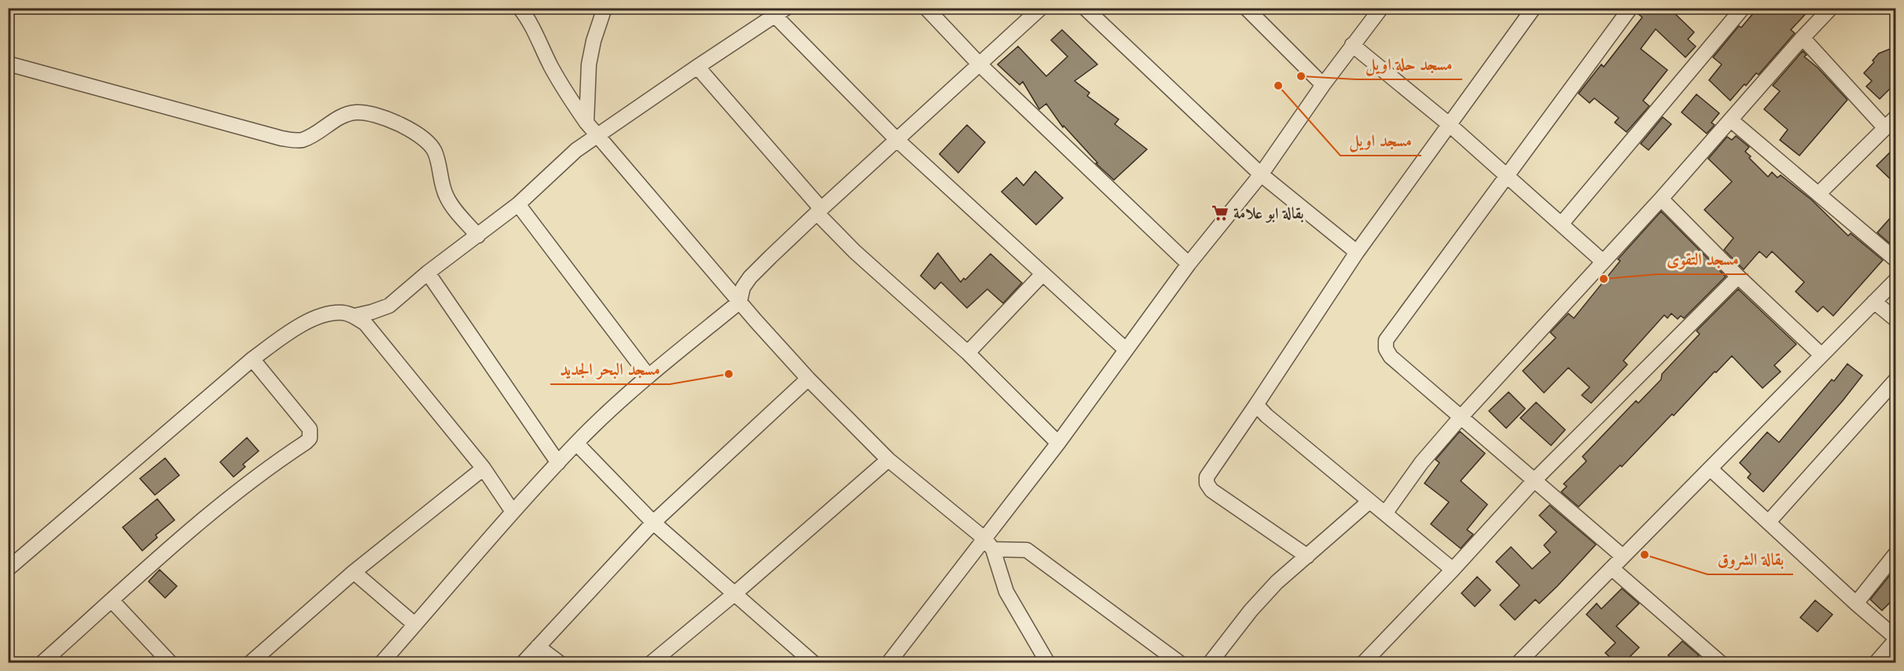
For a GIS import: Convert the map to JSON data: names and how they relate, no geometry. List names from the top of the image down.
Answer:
{
  "places": {
    "other": [
      "مسجد حلة اويل",
      "مسجد اويل",
      "مسجد التقوى",
      "مسجد البحر الجديد",
      "بقالة الشروق"
    ],
    "supermarket": ["بقالة ابو علامة"]
  }
}
